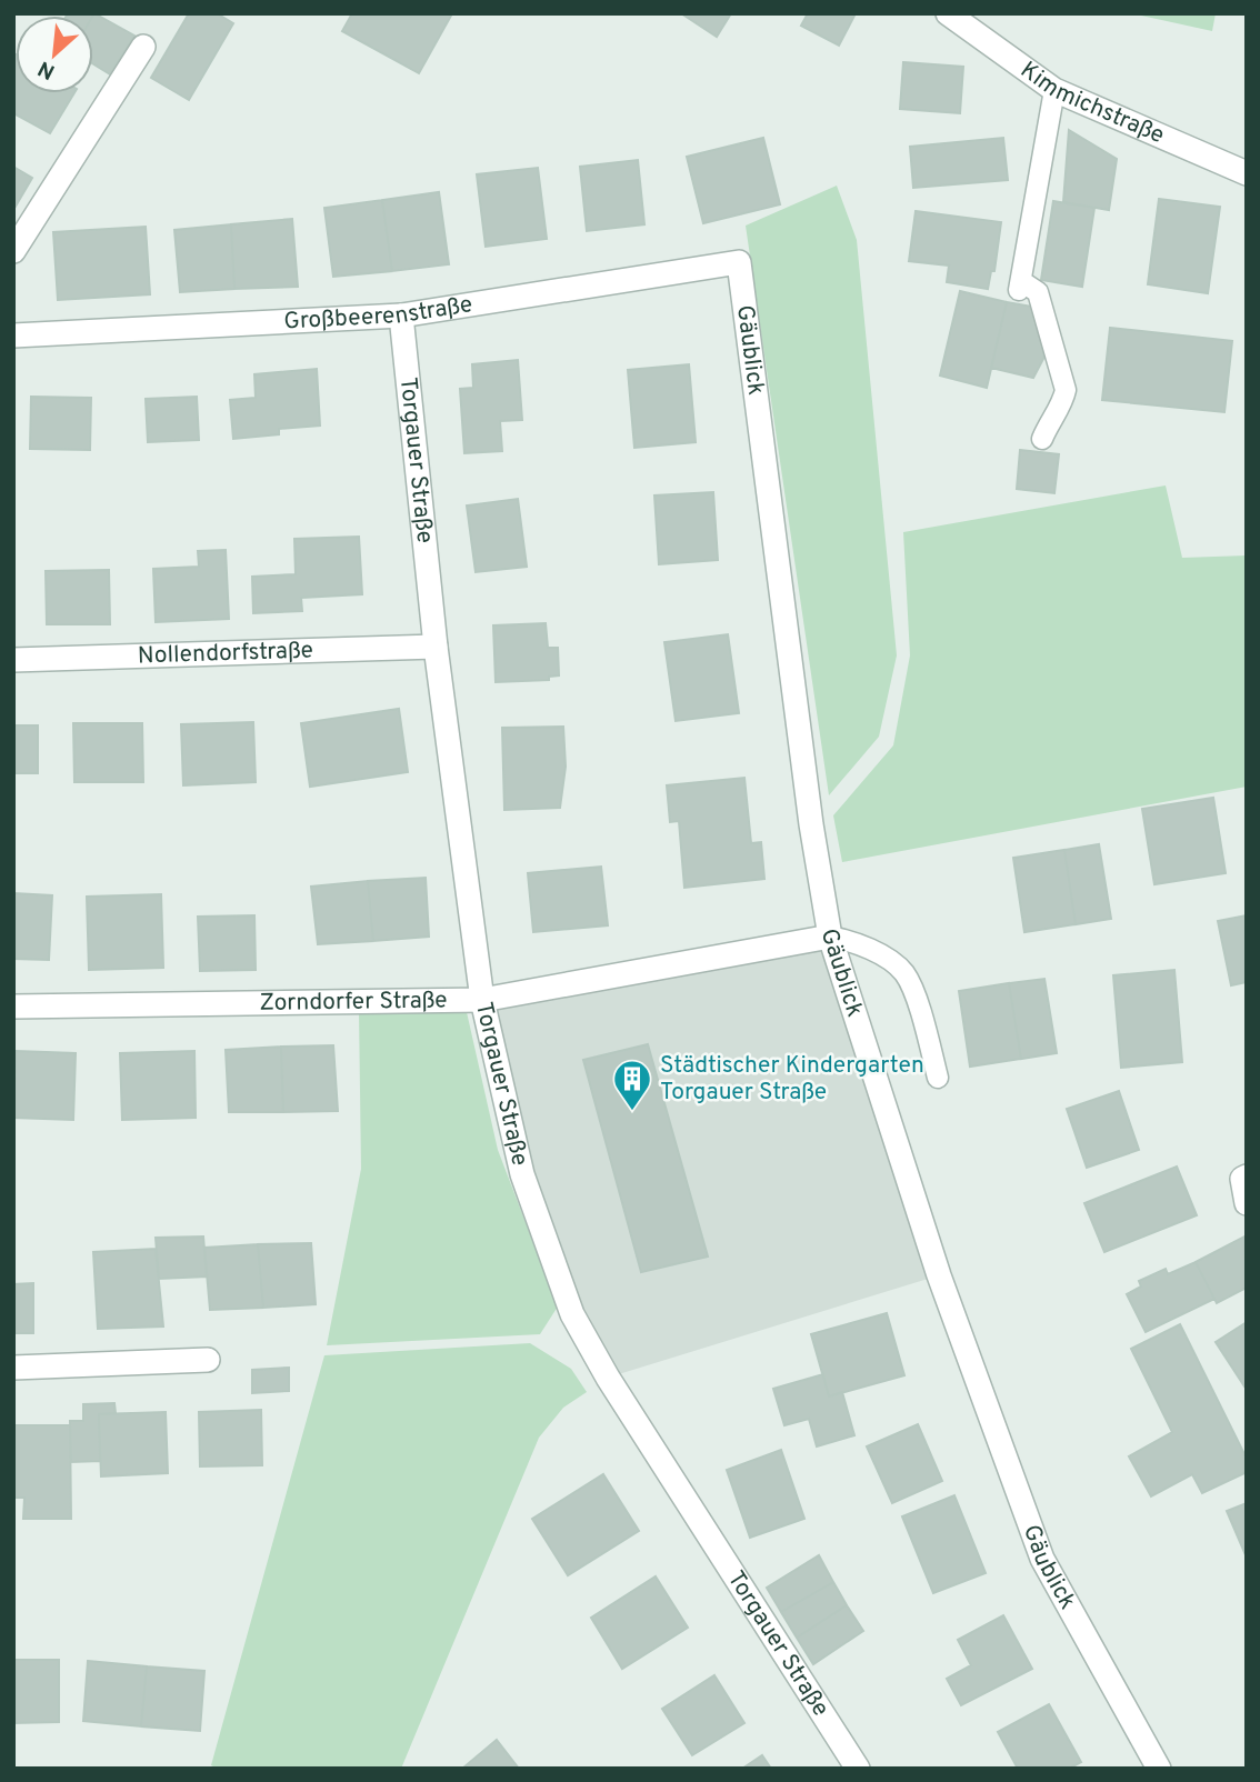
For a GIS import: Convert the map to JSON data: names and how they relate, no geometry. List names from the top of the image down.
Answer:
{
  "streets": {
    "street": [
      "Kimmichstraße",
      "Großbeerenstraße",
      "Gäublick",
      "Torgauer Straße",
      "Nollendorfstraße",
      "Zorndorfer Straße"
    ]
  },
  "crossings": [
    ["Großbeerenstraße", "Gäublick"],
    ["Großbeerenstraße", "Torgauer Straße"],
    ["Gäublick", "Zorndorfer Straße"],
    ["Torgauer Straße", "Nollendorfstraße"],
    ["Torgauer Straße", "Zorndorfer Straße"]
  ],
  "places": {
    "building": ["Städtischer Kindergarten Torgauer Straße"]
  },
  "north": "bottom left"
}
